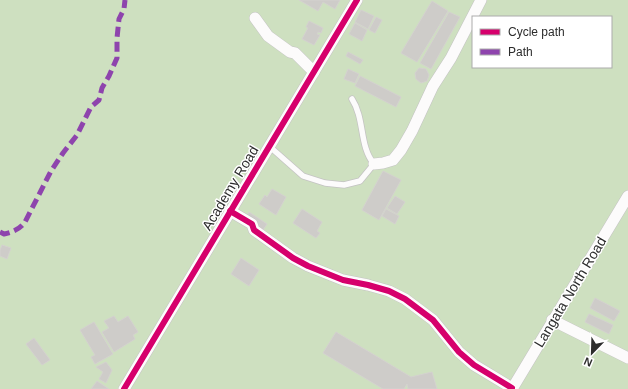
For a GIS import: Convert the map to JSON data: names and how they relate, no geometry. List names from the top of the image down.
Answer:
{
  "streets": {
    "street": ["Academy Road", "Langata North Road"]
  },
  "legend": ["Cycle path", "Path"],
  "north": "bottom left"
}
